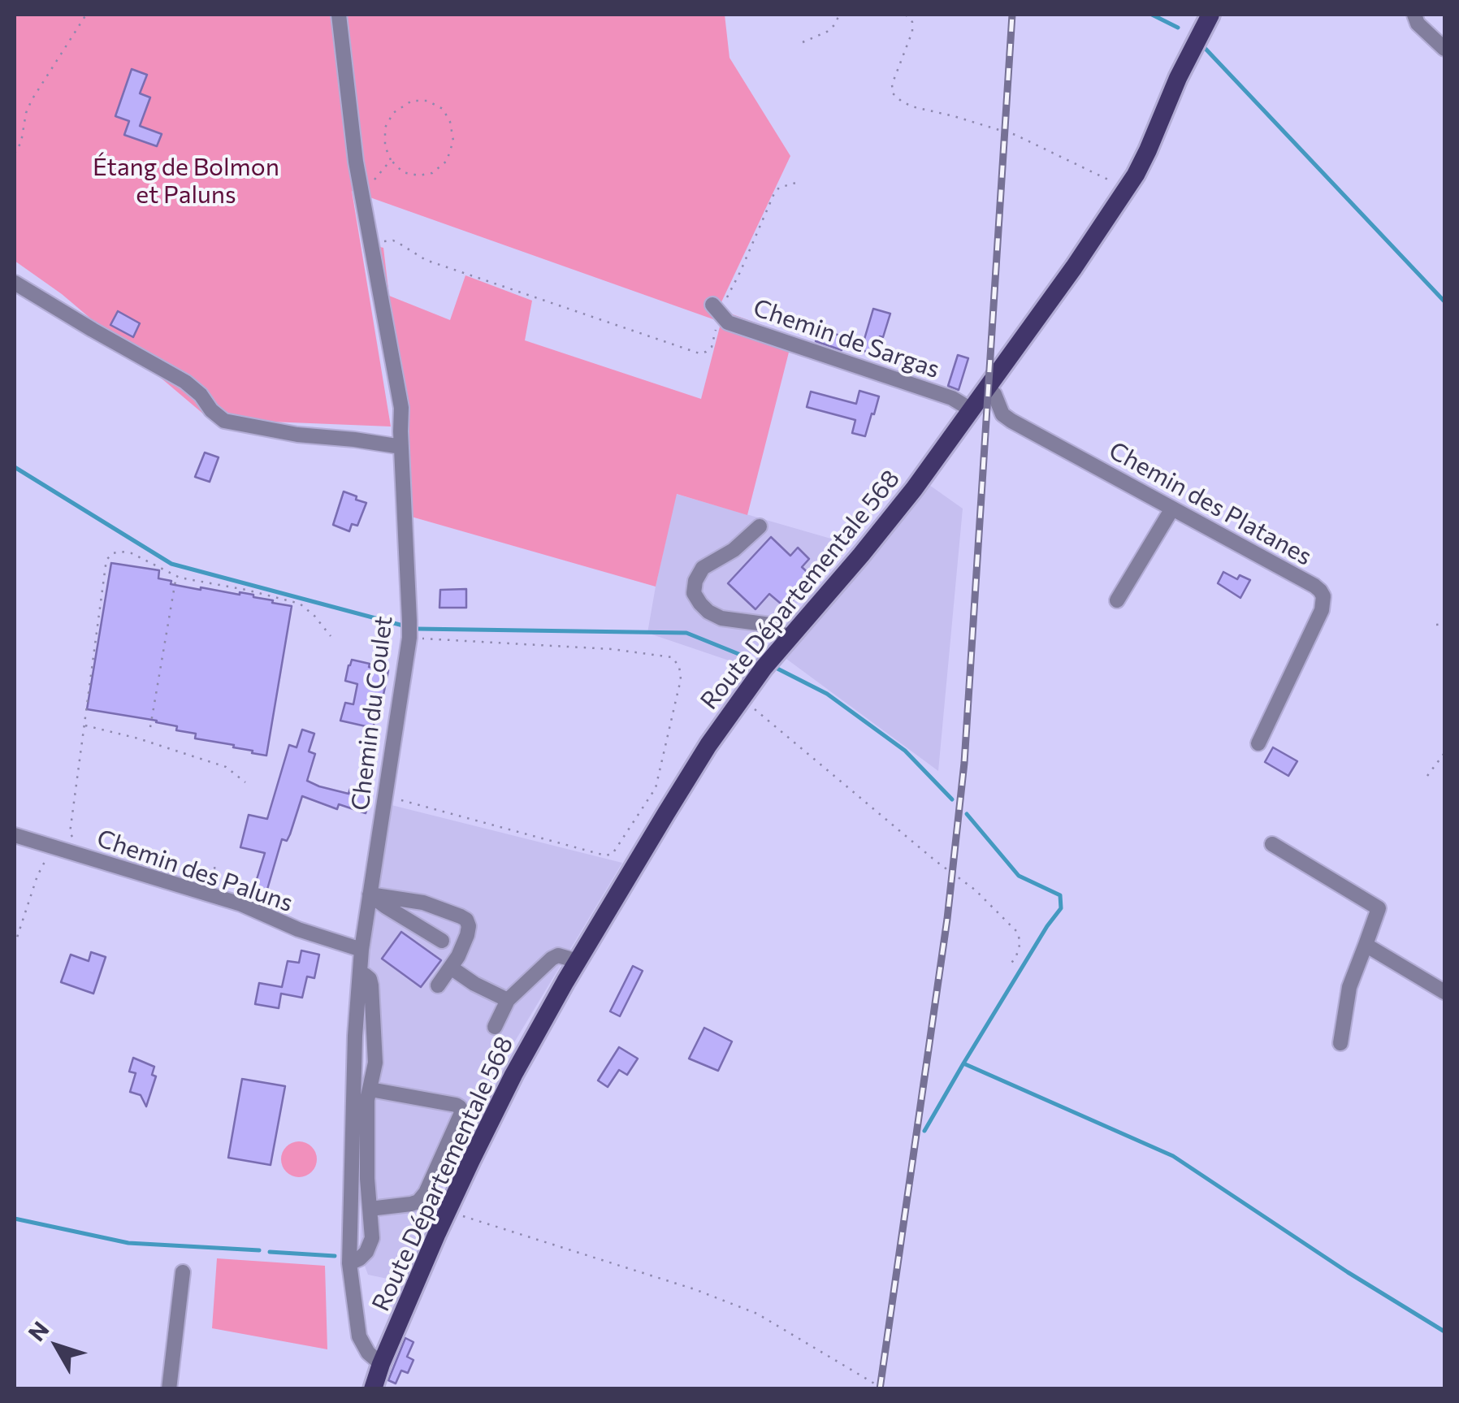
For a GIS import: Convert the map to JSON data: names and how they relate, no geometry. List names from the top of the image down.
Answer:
{
  "streets": {
    "main road": ["Route Départementale 568"],
    "street": [
      "Chemin de Sargas",
      "Chemin des Platanes",
      "Chemin du Coulet",
      "Chemin des Paluns"
    ]
  },
  "crossings": [
    ["Chemin de Sargas", "Route Départementale 568"],
    ["Chemin des Platanes", "Route Départementale 568"],
    ["Route Départementale 568", "Chemin du Coulet"],
    ["Chemin du Coulet", "Chemin des Paluns"]
  ],
  "parks": ["Étang de Bolmon et Paluns"],
  "north": "top left"
}
